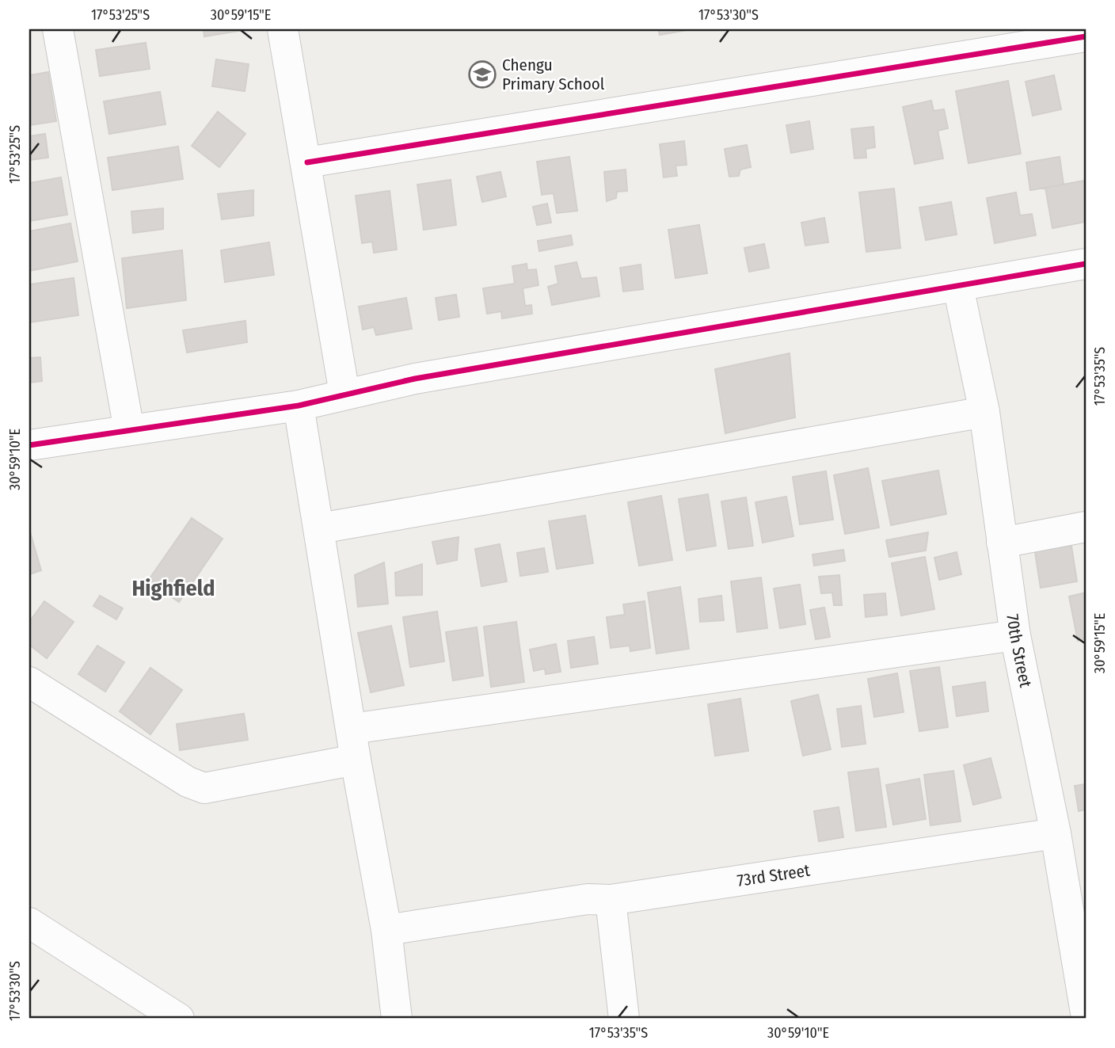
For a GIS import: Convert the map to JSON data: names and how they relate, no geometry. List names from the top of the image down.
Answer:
{
  "streets": {
    "street": ["70th Street", "73rd Street"]
  },
  "crossings": [
    ["70th Street", "73rd Street"]
  ],
  "districts": ["Highfield"],
  "places": {
    "school or university": ["Chengu Primary School"]
  },
  "coordinates": [
    "17°53'25\"S",
    "30°59'15\"E",
    "17°53'30\"S",
    "17°53'35\"S",
    "30°59'10\"E"
  ]
}
